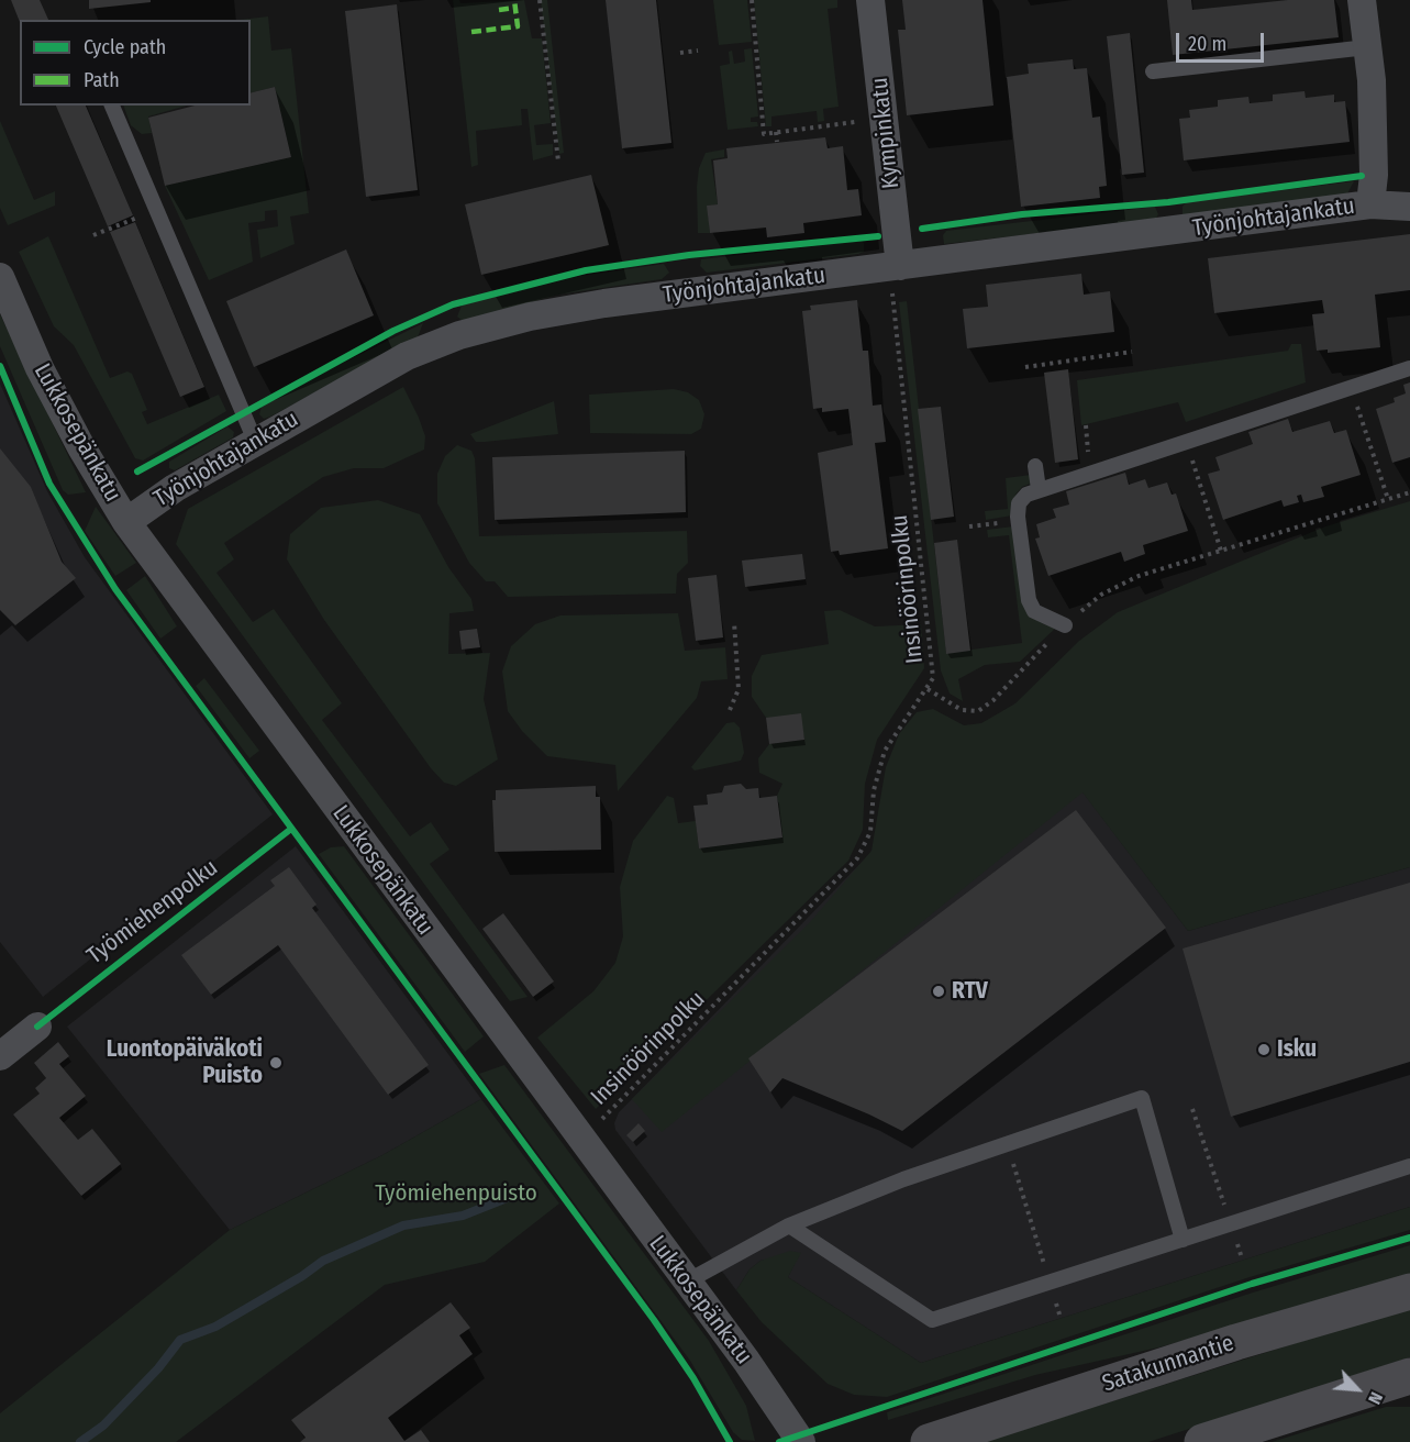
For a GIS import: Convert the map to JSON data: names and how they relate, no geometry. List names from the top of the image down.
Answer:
{
  "streets": {
    "main road": ["Satakunnantie"],
    "street": ["Kympinkatu", "Työnjohtajankatu", "Lukkosepänkatu"],
    "path": ["Insinöörinpolku"],
    "cycle path": ["Työmiehenpolku"]
  },
  "crossings": [
    ["Kympinkatu", "Työnjohtajankatu"],
    ["Kympinkatu", "Insinöörinpolku"],
    ["Työnjohtajankatu", "Lukkosepänkatu"],
    ["Työnjohtajankatu", "Insinöörinpolku"]
  ],
  "parks": ["Työmiehenpuisto"],
  "places": ["RTV", "Isku", "Luontopäiväkoti Puisto"],
  "legend": ["Cycle path", "Path"],
  "scale_bar": "20 m",
  "north": "bottom right"
}
